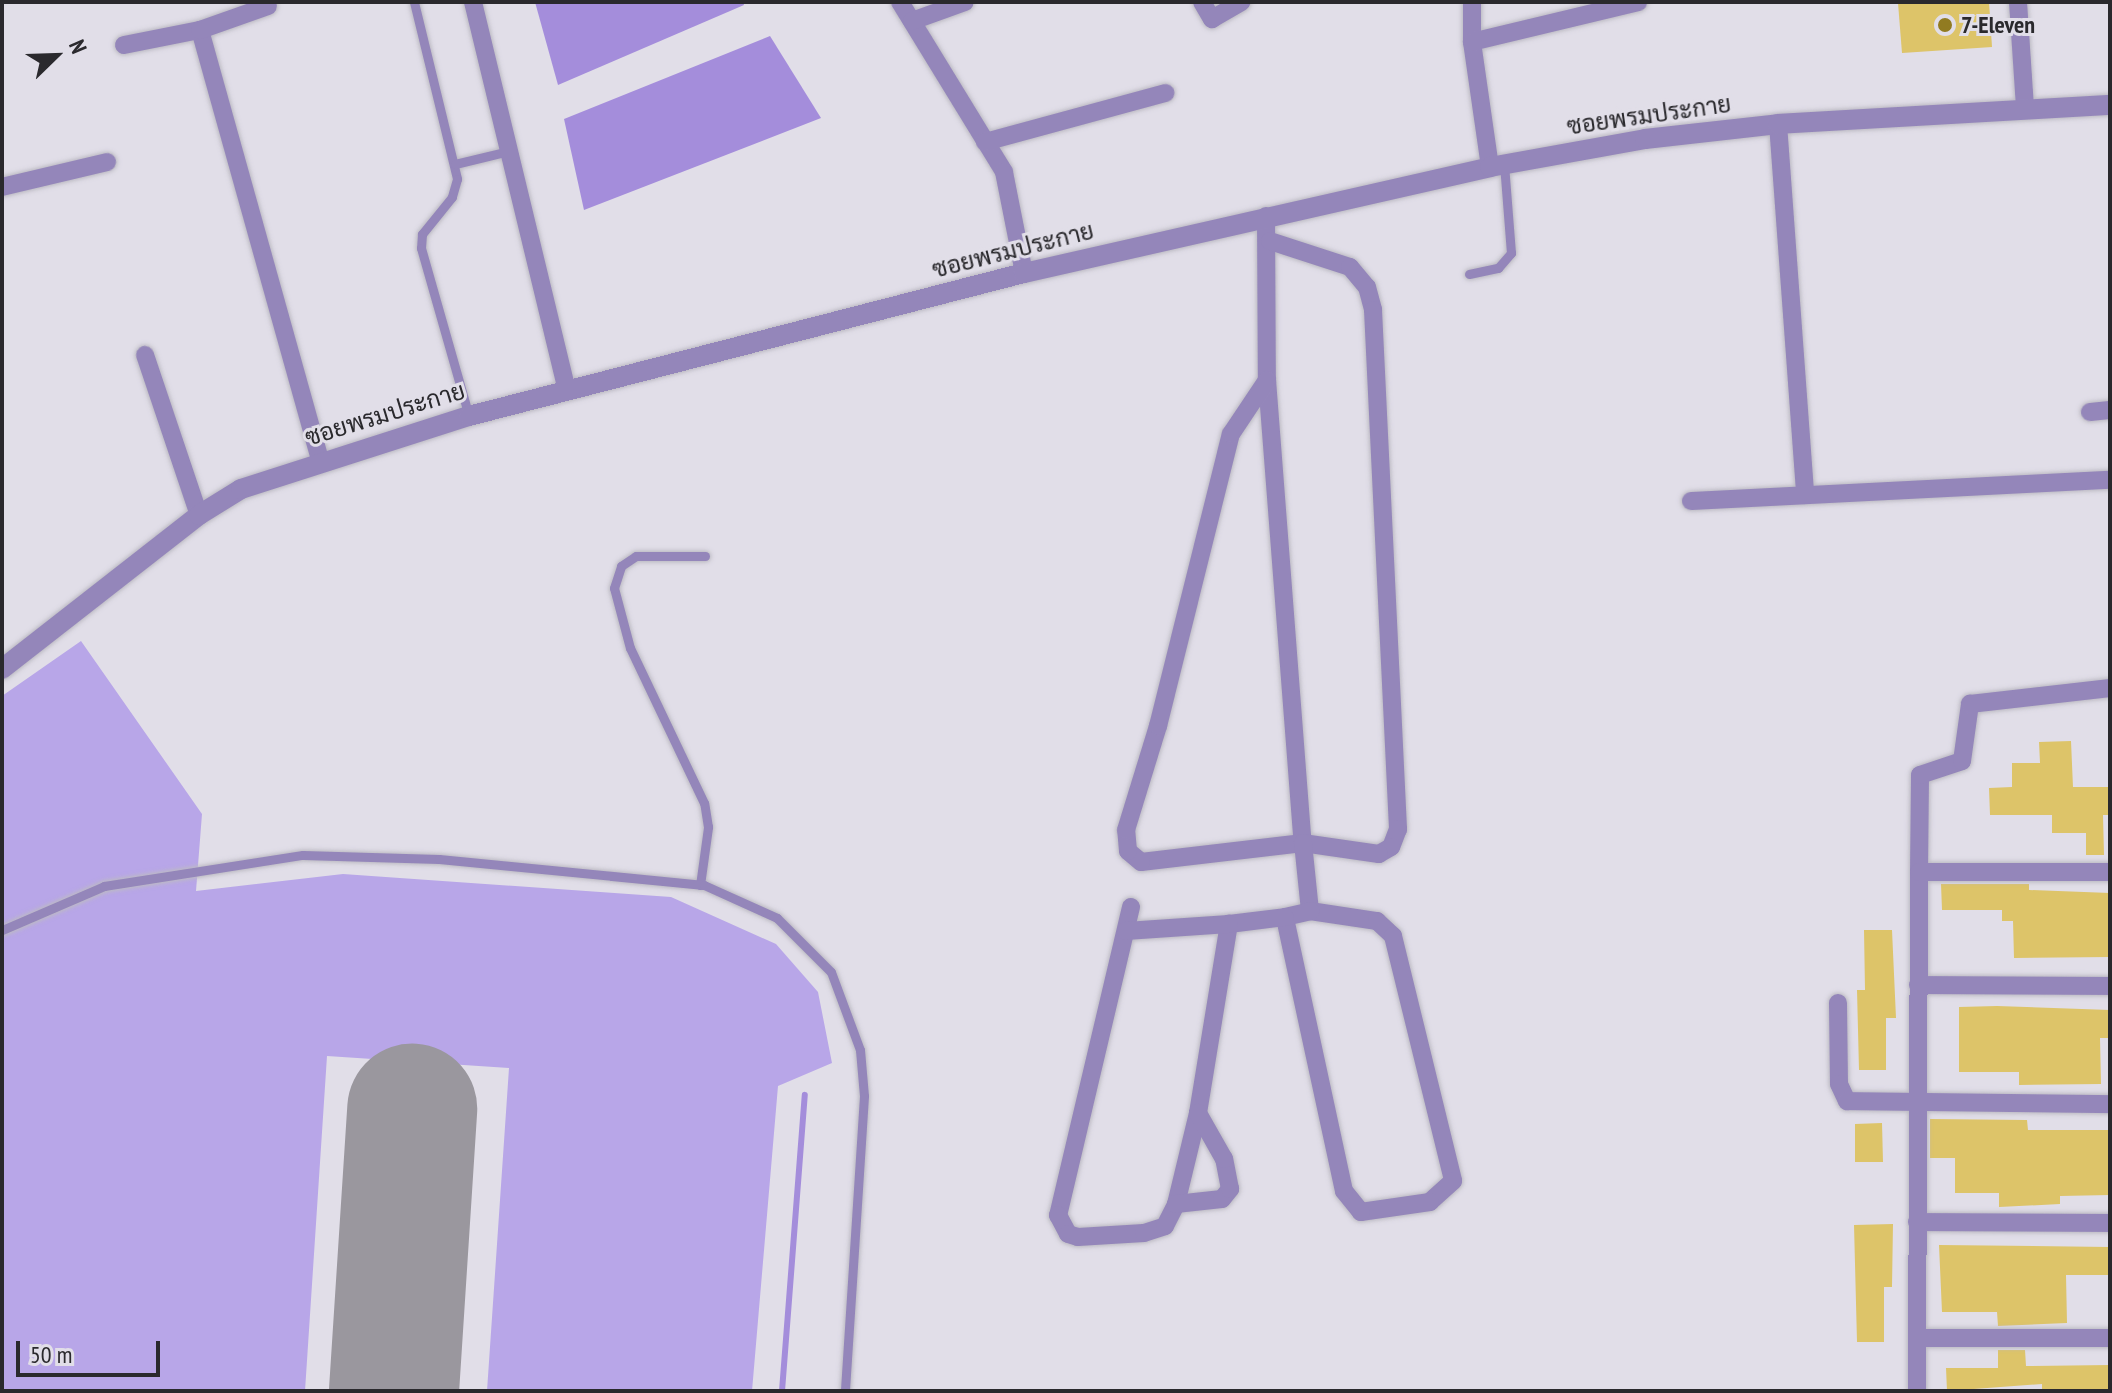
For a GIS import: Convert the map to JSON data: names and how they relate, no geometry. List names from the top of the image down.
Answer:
{
  "streets": {
    "street": ["ซอยพรมประกาย"]
  },
  "places": ["7-Eleven"],
  "scale_bar": "50 m",
  "north": "top right"
}
